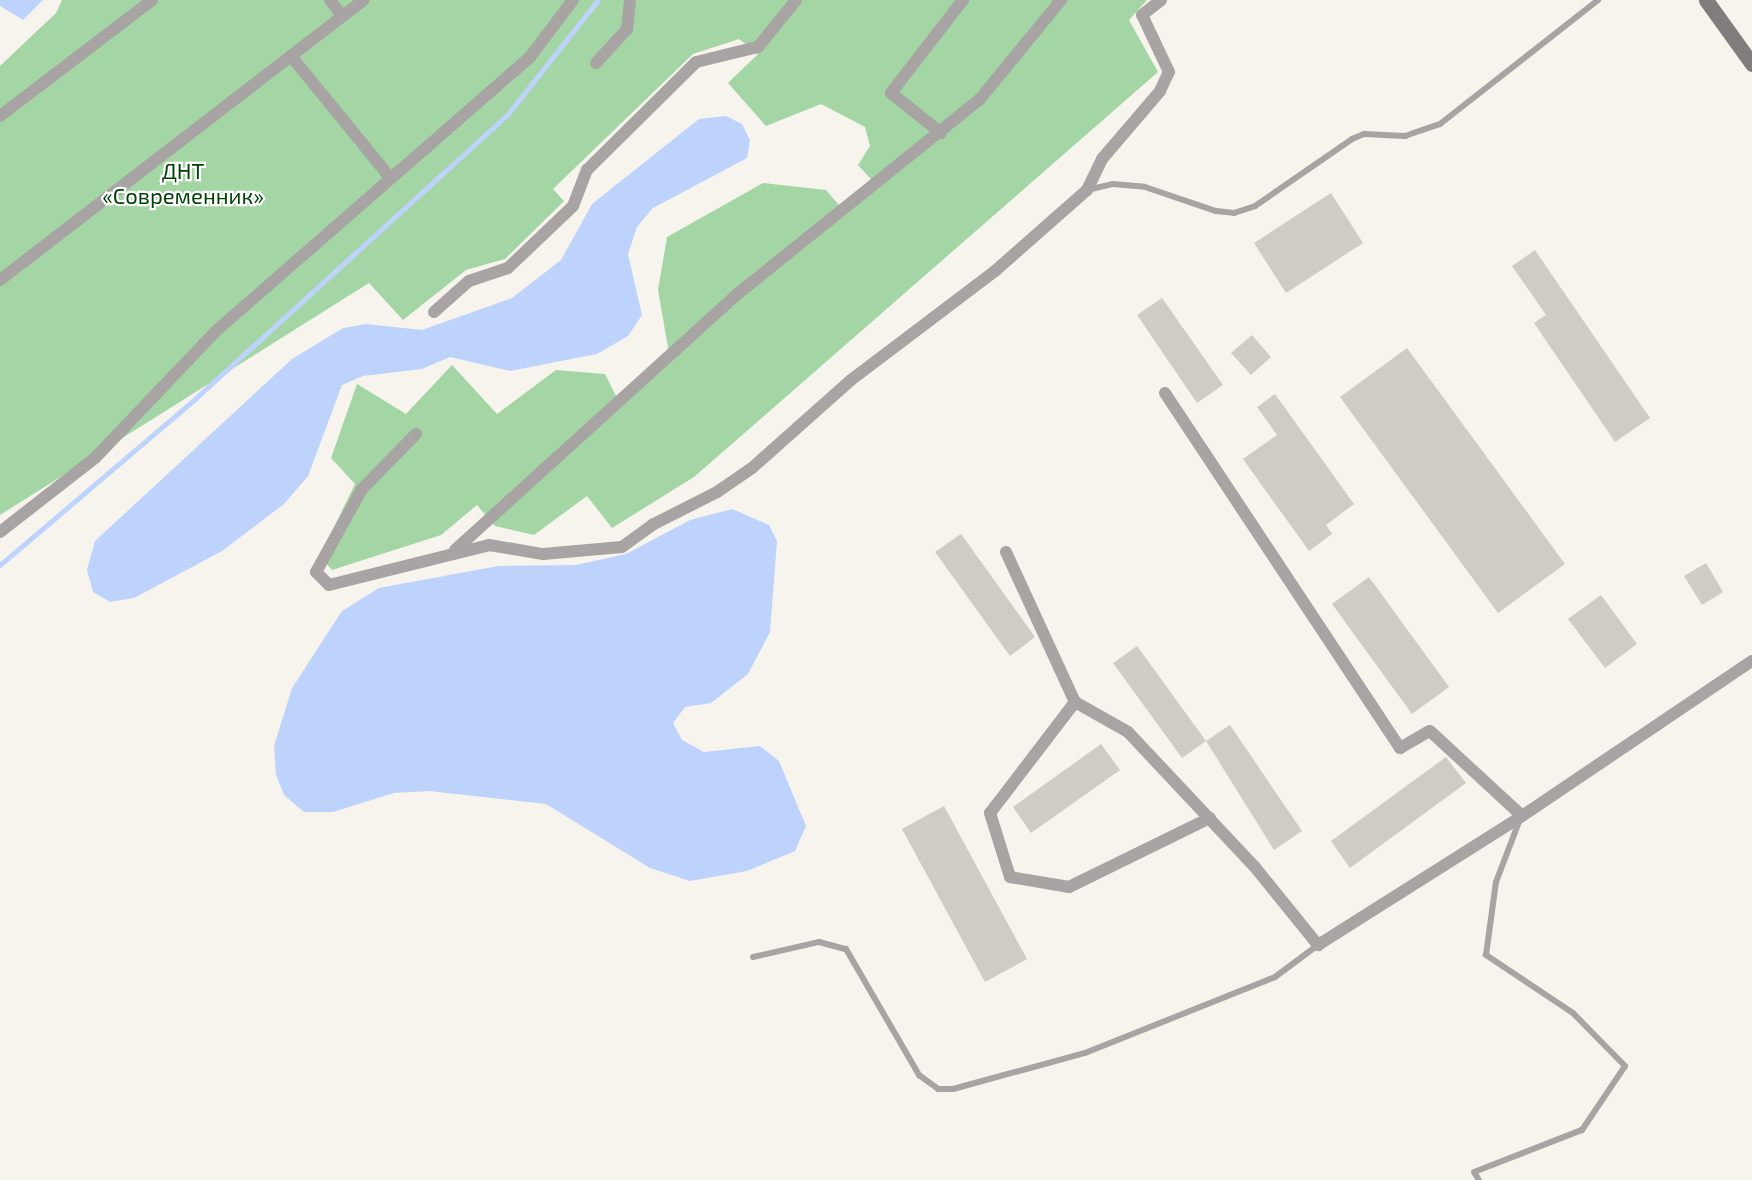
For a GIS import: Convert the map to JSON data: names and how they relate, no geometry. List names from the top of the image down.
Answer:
{
  "parks": ["ДНТ «Современник»"]
}
